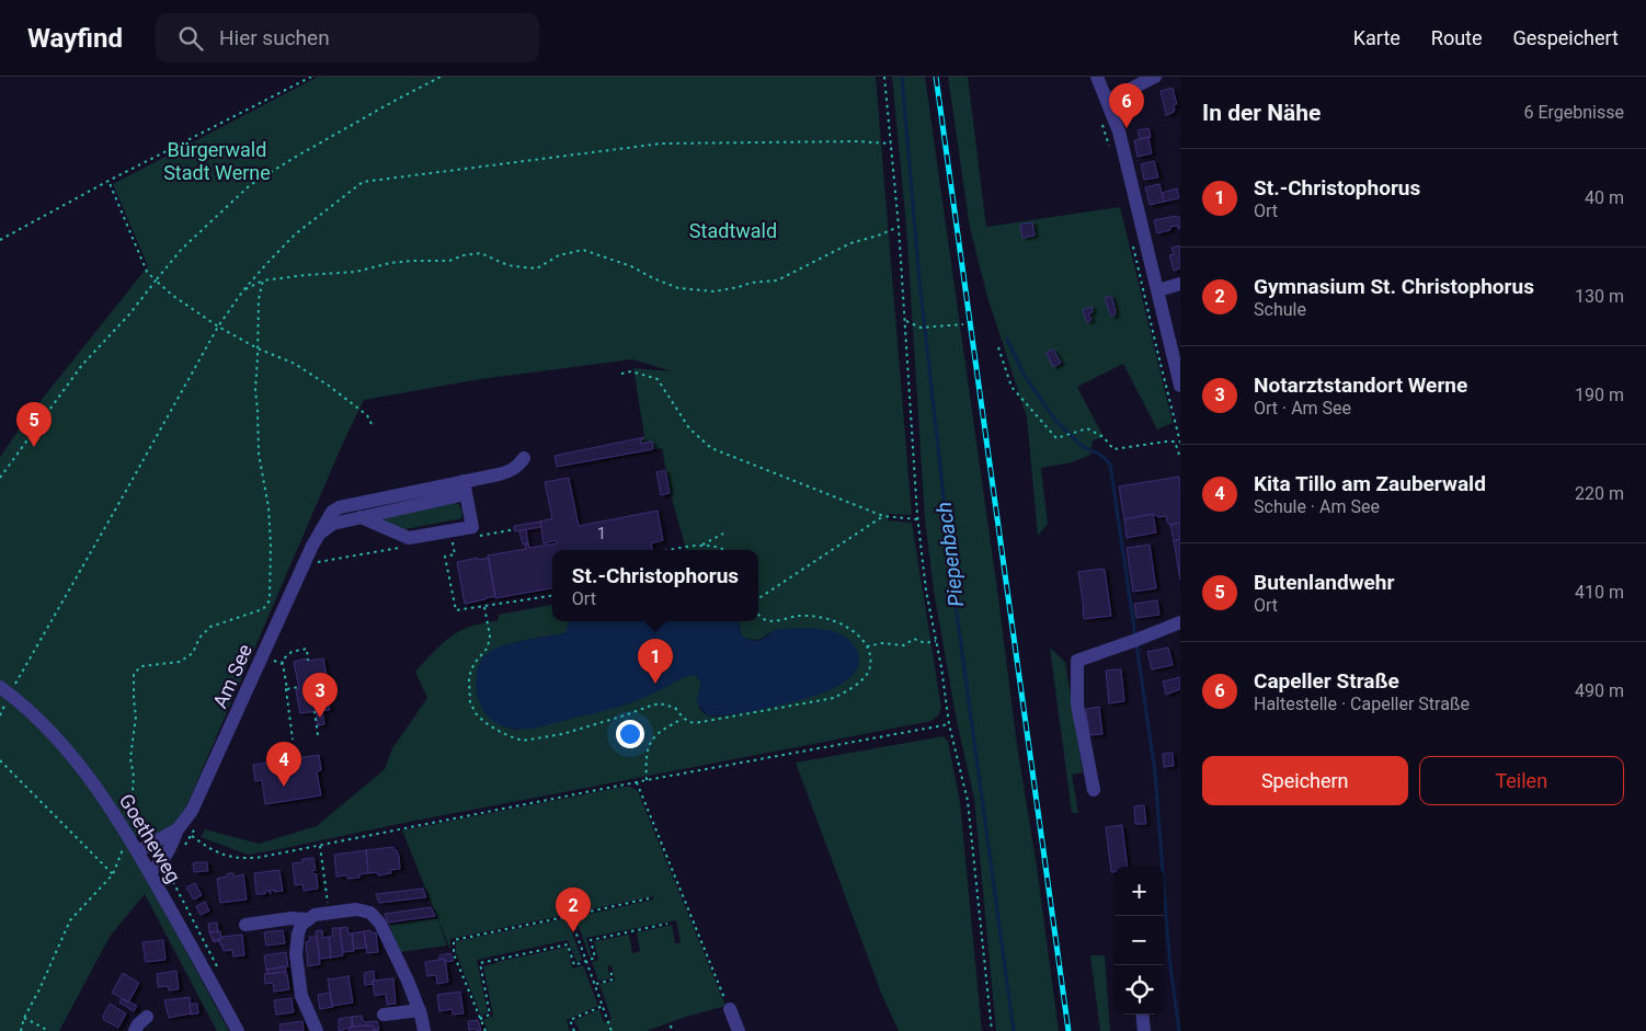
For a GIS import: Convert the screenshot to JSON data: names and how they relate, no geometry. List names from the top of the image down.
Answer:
{
  "streets": {
    "street": ["Am See", "Goetheweg"]
  },
  "crossings": [
    ["Am See", "Goetheweg"]
  ],
  "water": ["Piepenbach"],
  "parks": ["Bürgerwald Stadt Werne", "Stadtwald"],
  "house_numbers": ["1"],
  "page": {
    "header": "Wayfind",
    "search": "Hier suchen",
    "nav": ["Karte", "Route", "Gespeichert"],
    "heading": ["In der Nähe", "6 Ergebnisse"],
    "pins": [
      "6",
      "5",
      "1",
      "3",
      "4",
      "2"
    ],
    "list": [
      {
        "mark": "1",
        "name": "St.-Christophorus",
        "note": "Ort",
        "value": "40 m"
      },
      {
        "mark": "2",
        "name": "Gymnasium St. Christophorus",
        "note": "Schule",
        "value": "130 m"
      },
      {
        "mark": "3",
        "name": "Notarztstandort Werne",
        "note": "Ort · Am See",
        "value": "190 m"
      },
      {
        "mark": "4",
        "name": "Kita Tillo am Zauberwald",
        "note": "Schule · Am See",
        "value": "220 m"
      },
      {
        "mark": "5",
        "name": "Butenlandwehr",
        "note": "Ort",
        "value": "410 m"
      },
      {
        "mark": "6",
        "name": "Capeller Straße",
        "note": "Haltestelle · Capeller Straße",
        "value": "490 m"
      }
    ],
    "popup": ["St.-Christophorus", "Ort"],
    "buttons": ["Speichern", "Teilen"],
    "map_buttons": ["+", "−"]
  }
}
